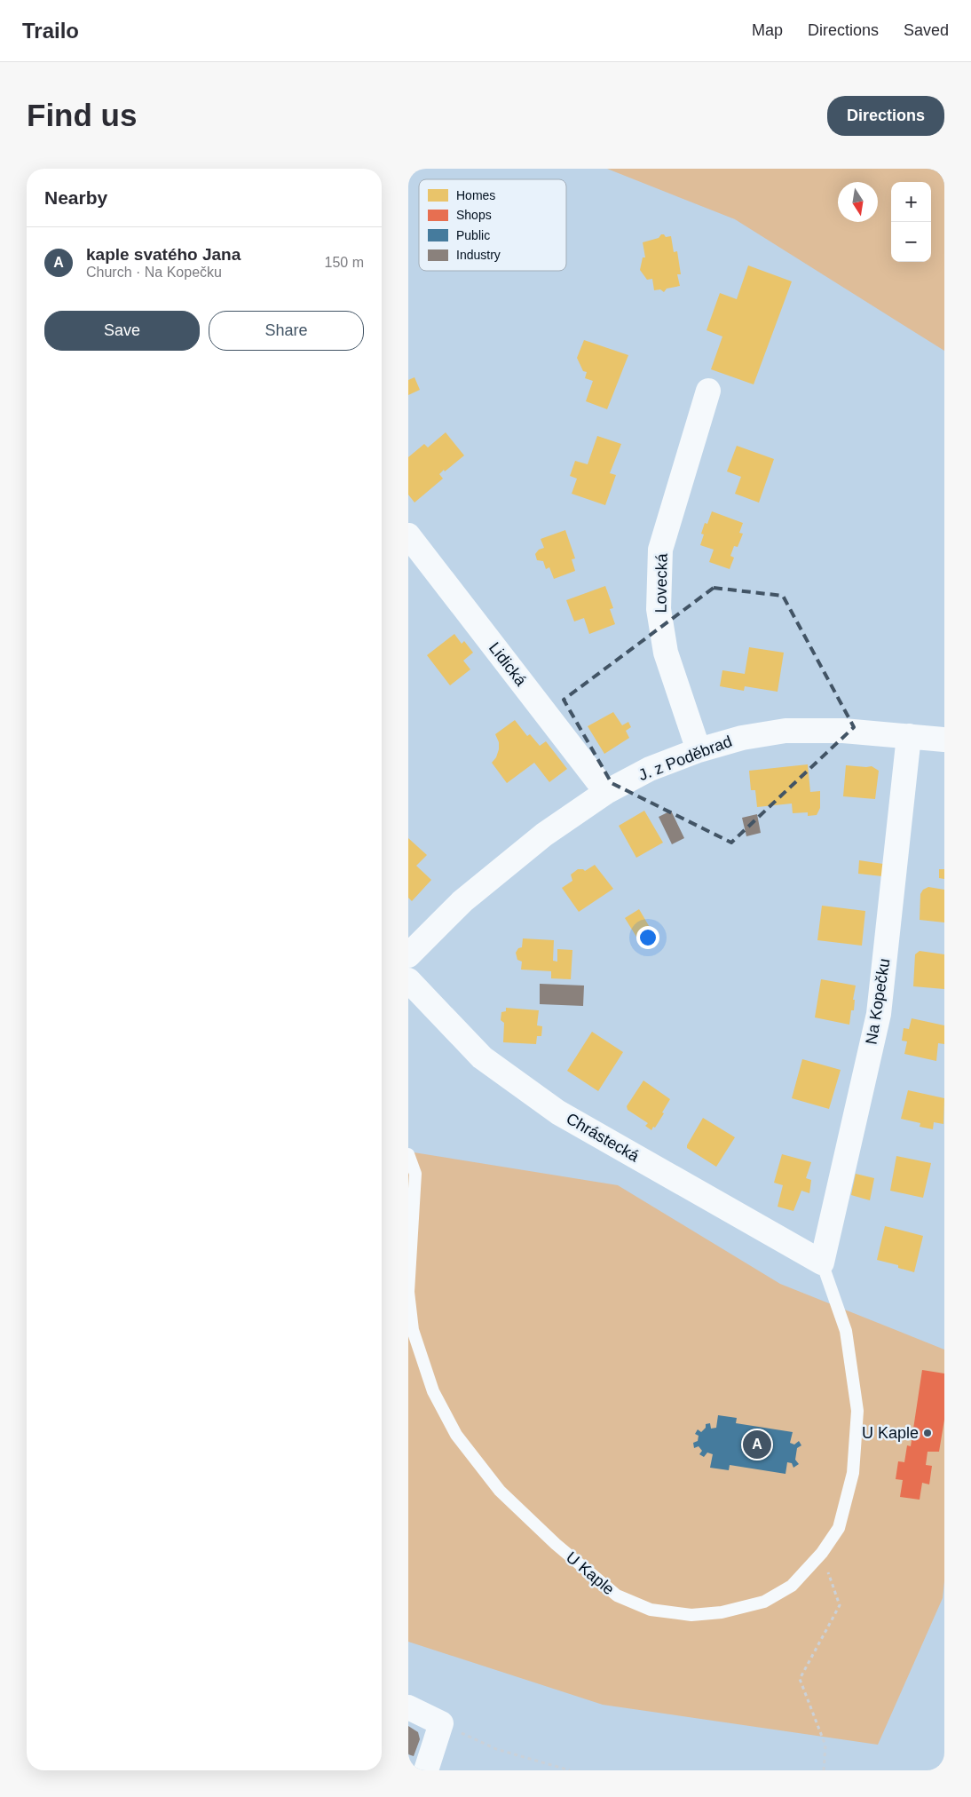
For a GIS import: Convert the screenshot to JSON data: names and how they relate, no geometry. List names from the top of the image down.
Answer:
{
  "streets": {
    "street": [
      "Lovecká",
      "Lidická",
      "J. z Poděbrad",
      "Na Kopečku",
      "Chrástecká"
    ],
    "lane": ["U Kaple"]
  },
  "crossings": [
    ["Lovecká", "J. z Poděbrad"],
    ["Lidická", "J. z Poděbrad"],
    ["J. z Poděbrad", "Na Kopečku"],
    ["Na Kopečku", "Chrástecká"],
    ["Na Kopečku", "U Kaple"],
    ["Chrástecká", "U Kaple"]
  ],
  "places": ["U Kaple"],
  "legend": [
    "Homes",
    "Shops",
    "Public",
    "Industry"
  ],
  "north": "bottom",
  "page": {
    "header": "Trailo",
    "nav": ["Map", "Directions", "Saved"],
    "buttons": [
      "Directions",
      ["Save", "Share"]
    ],
    "title": "Find us",
    "heading": "Nearby",
    "map_buttons": ["+", "−"],
    "list": [
      {
        "mark": "A",
        "name": "kaple svatého Jana",
        "note": "Church · Na Kopečku",
        "value": "150 m"
      }
    ],
    "pins": "A"
  }
}
